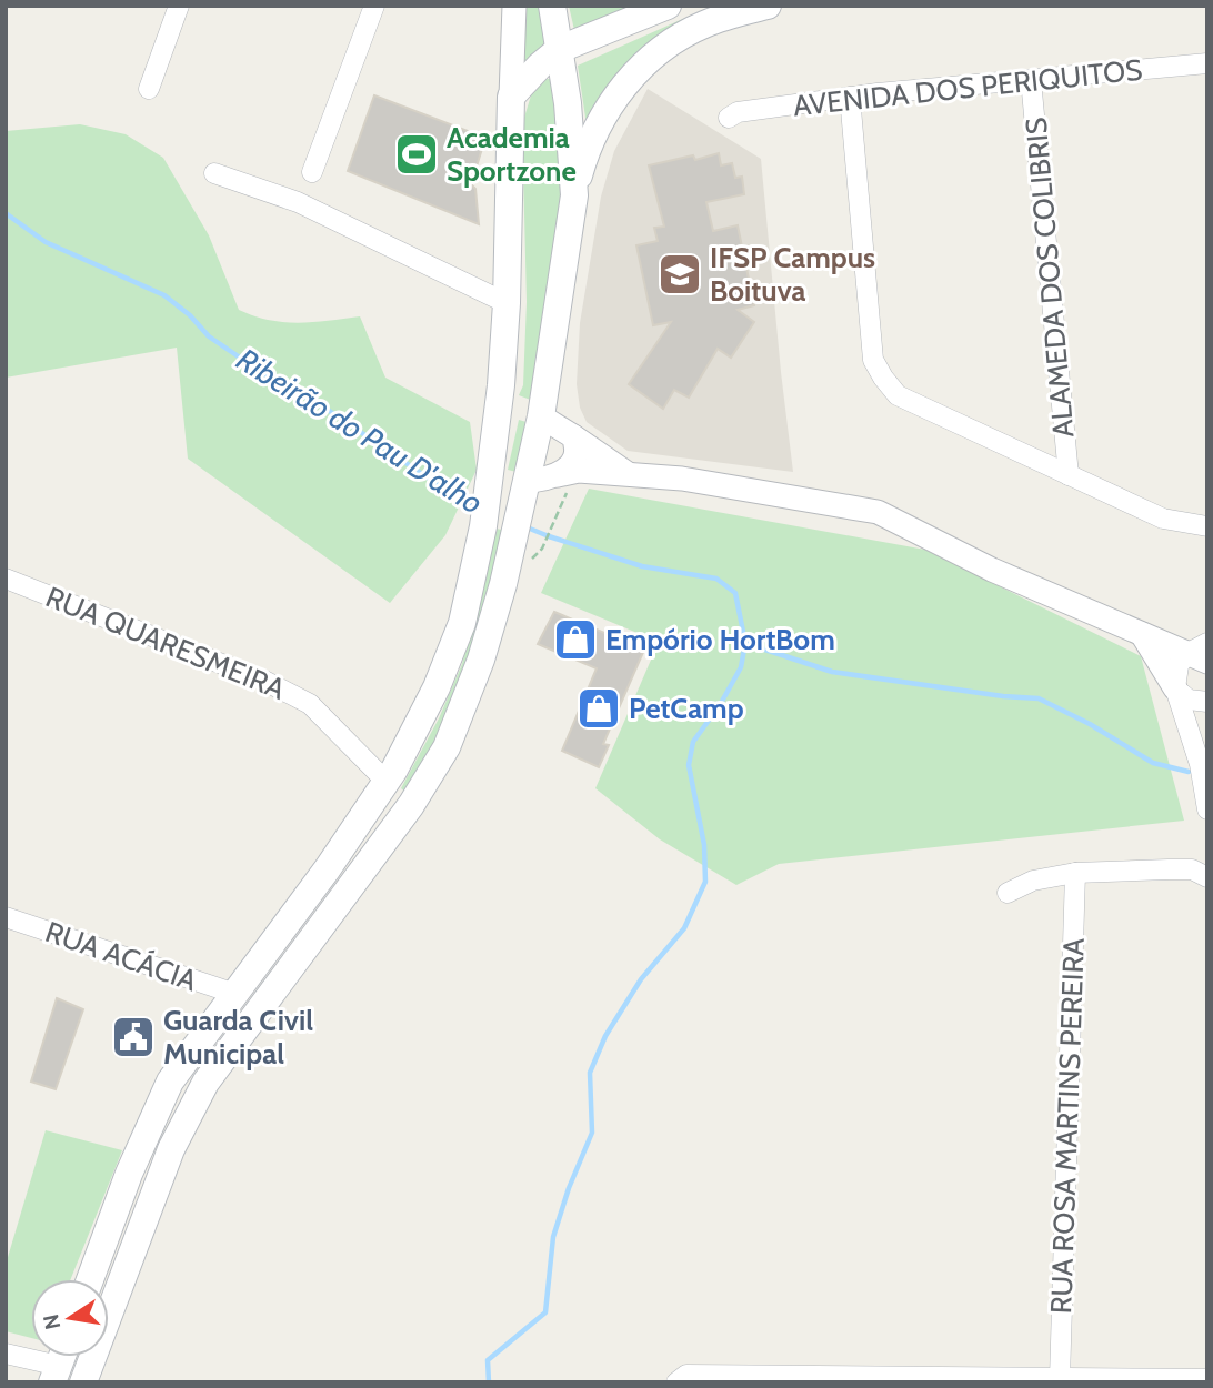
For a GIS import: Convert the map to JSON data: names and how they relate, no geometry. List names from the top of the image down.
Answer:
{
  "streets": {
    "street": [
      "AVENIDA DOS PERIQUITOS",
      "ALAMEDA DOS COLIBRIS",
      "RUA QUARESMEIRA",
      "RUA ACÁCIA",
      "RUA ROSA MARTINS PEREIRA"
    ]
  },
  "crossings": [
    ["AVENIDA DOS PERIQUITOS", "ALAMEDA DOS COLIBRIS"]
  ],
  "water": ["Ribeirão do Pau D'alho"],
  "places": {
    "sports": ["Academia Sportzone"],
    "school or university": ["IFSP Campus Boituva"],
    "shop": ["Empório HortBom", "PetCamp"],
    "public building": ["Guarda Civil Municipal"]
  },
  "north": "left"
}
